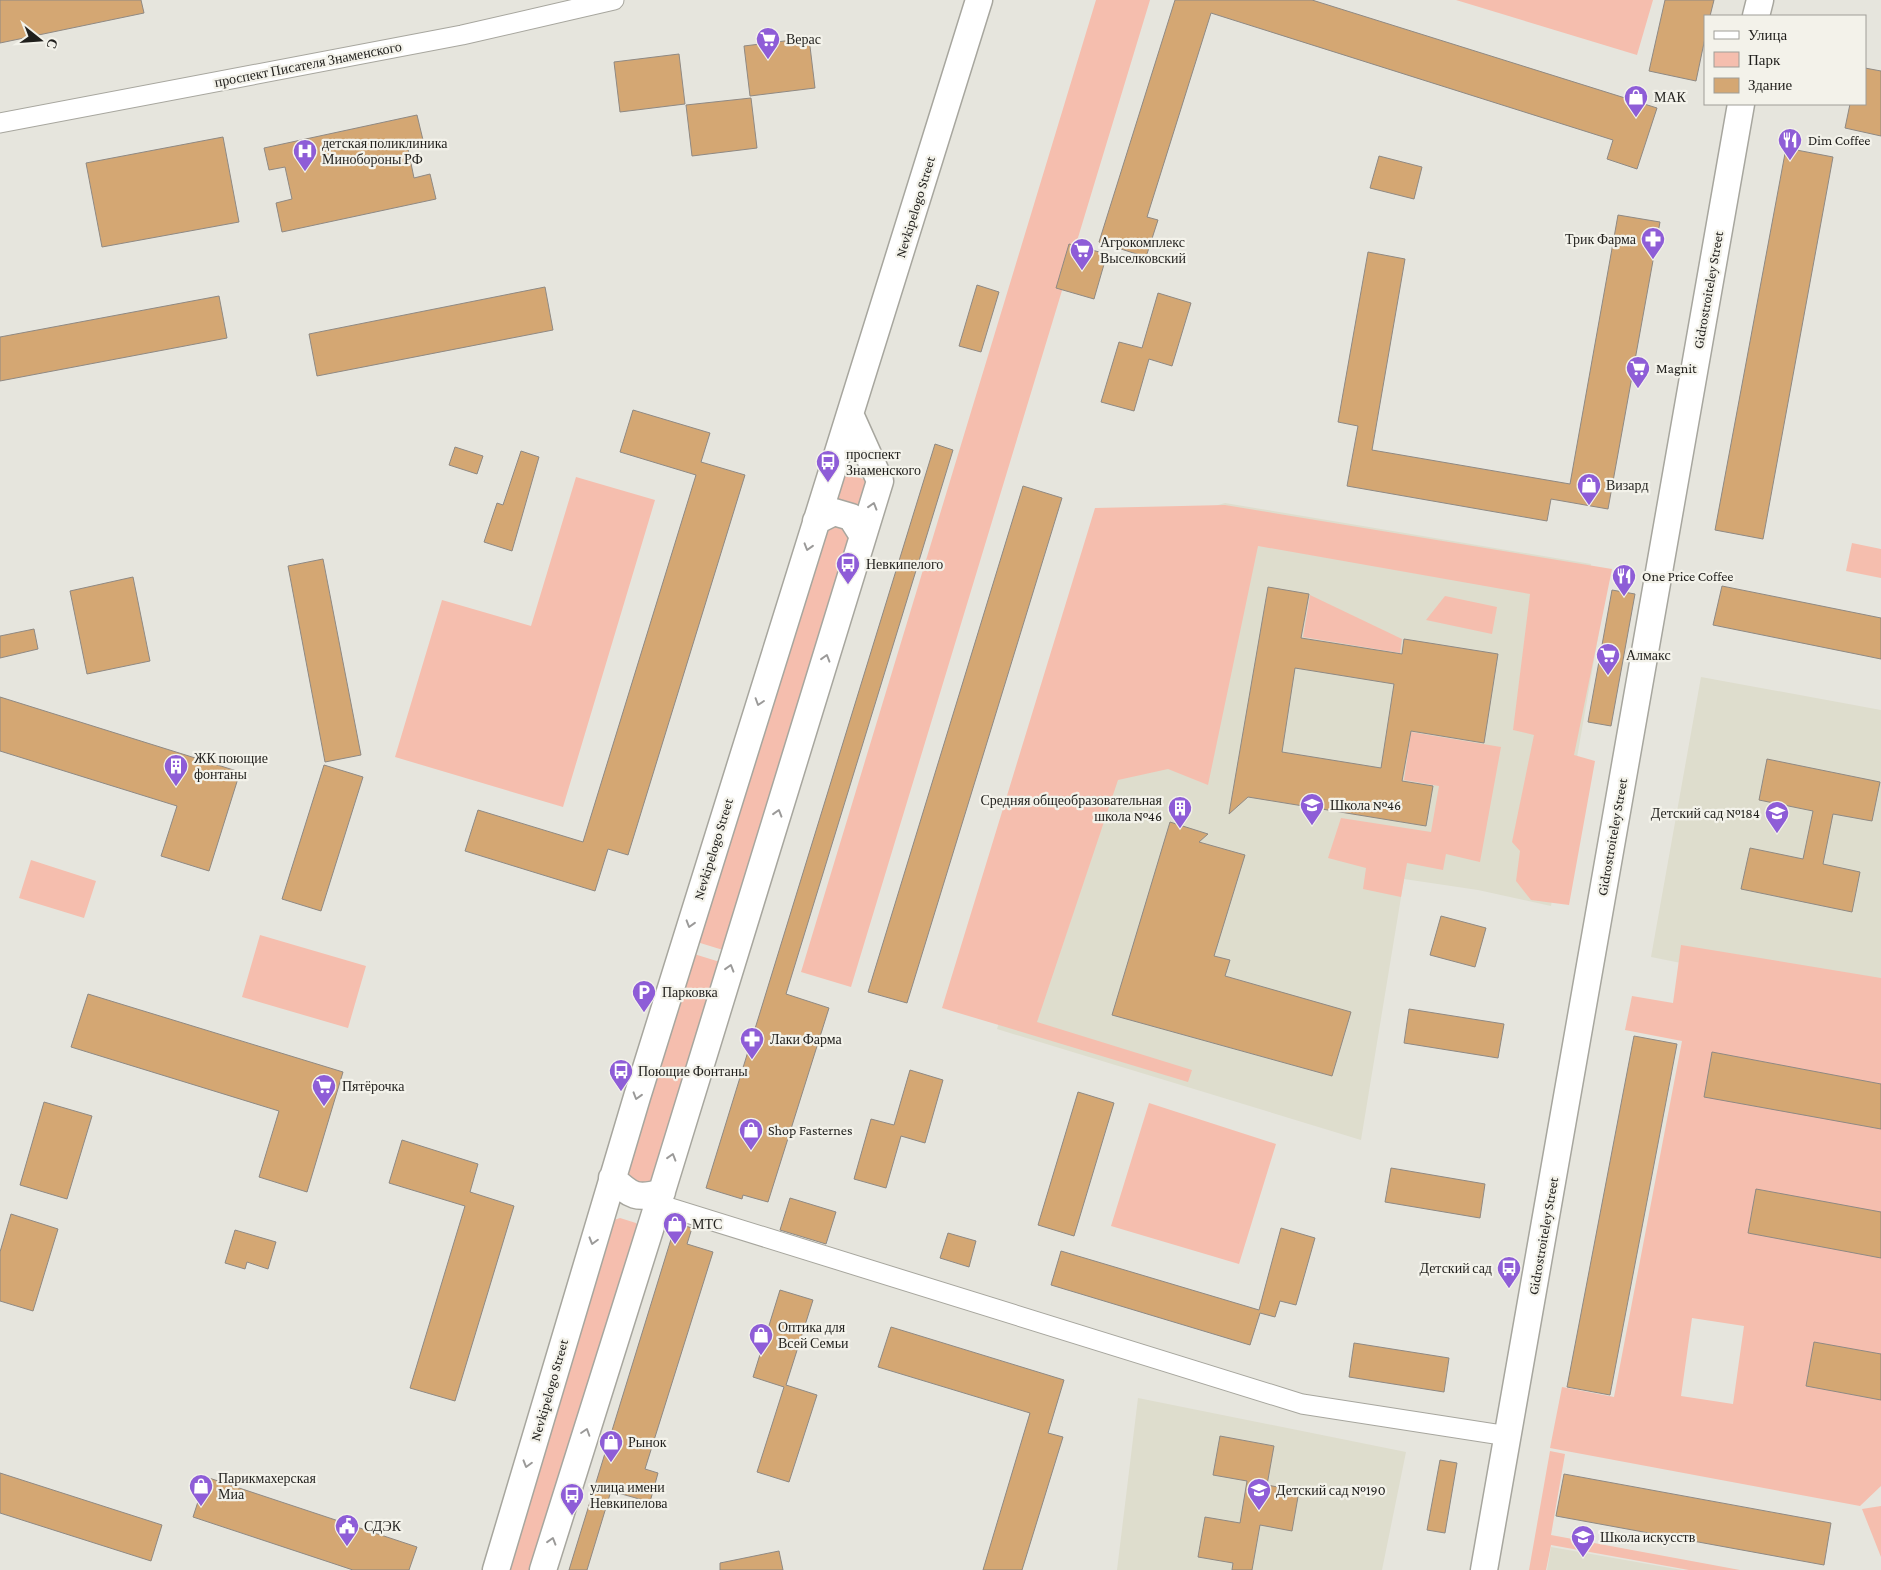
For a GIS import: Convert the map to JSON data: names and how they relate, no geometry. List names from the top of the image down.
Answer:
{
  "streets": {
    "street": ["проспект Писателя Знаменского", "Nevkipelogo Street", "Gidrostroiteley Street"]
  },
  "places": {
    "supermarket": [
      "Верас",
      "Агрокомплекс Выселковский",
      "Magnit",
      "Алмакс",
      "Пятёрочка"
    ],
    "shop": [
      "МАК",
      "Визард",
      "Shop Fasternes",
      "МТС",
      "Оптика для Всей Семьи",
      "Рынок",
      "Парикмахерская Миа"
    ],
    "restaurant": ["Dim Coffee", "One Price Coffee"],
    "hospital": ["детская поликлиника Минобороны РФ"],
    "pharmacy": ["Трик Фарма", "Лаки Фарма"],
    "bus stop": [
      "проспект Знаменского",
      "Невкипелого",
      "Поющие Фонтаны",
      "Детский сад",
      "улица имени Невкипелова"
    ],
    "building": ["ЖК поющие фонтаны", "Средняя общеобразовательная школа №46"],
    "school or university": [
      "Школа №46",
      "Детский сад №184",
      "Детский сад №190",
      "Школа искусств"
    ],
    "parking": ["Парковка"],
    "public building": ["СДЭК"]
  },
  "legend": ["Улица", "Парк", "Здание"],
  "north": "right"
}
